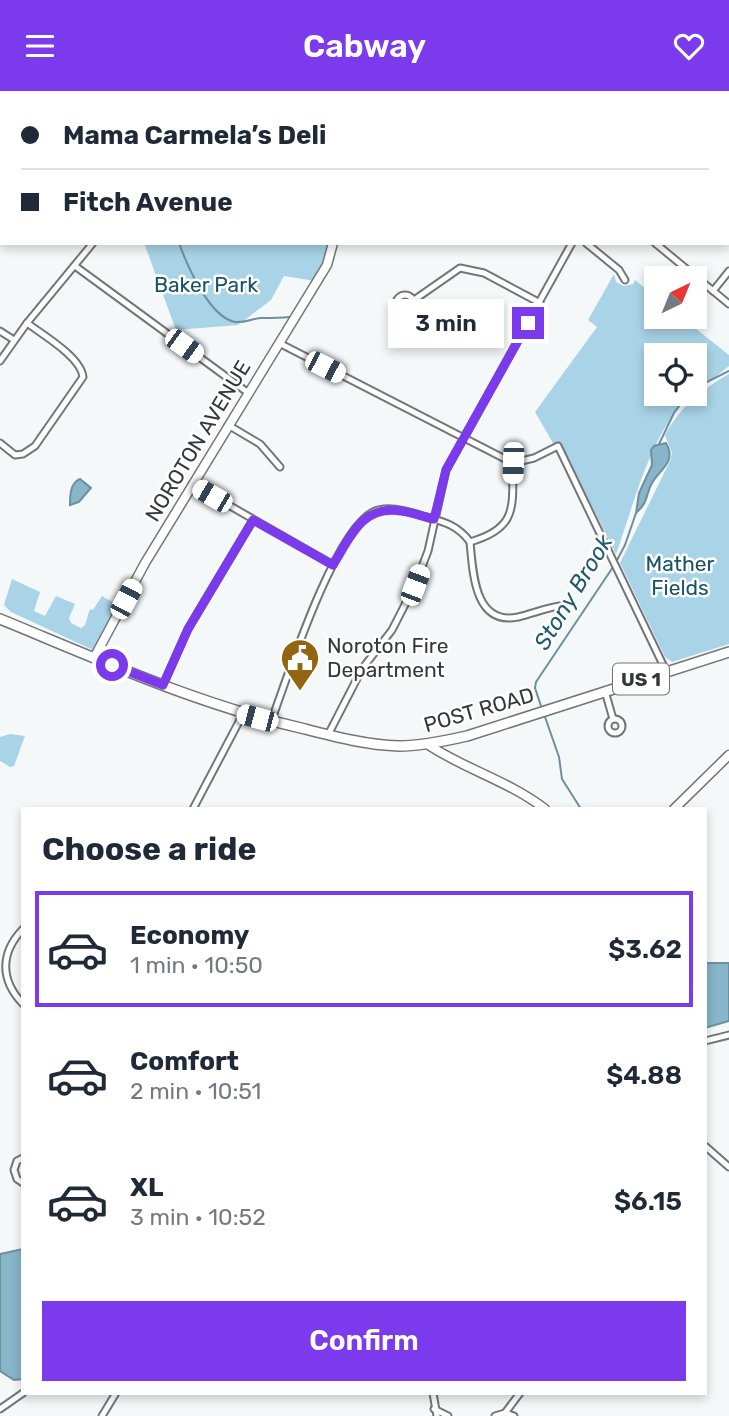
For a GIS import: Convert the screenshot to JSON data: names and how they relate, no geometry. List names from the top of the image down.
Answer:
{
  "streets": {
    "main road": ["NOROTON AVENUE", "US 1", "POST ROAD"]
  },
  "crossings": [
    ["NOROTON AVENUE", "POST ROAD"]
  ],
  "water": ["Stony Brook"],
  "parks": ["Baker Park", "Mather Fields"],
  "places": {
    "public building": ["Noroton Fire Department"]
  },
  "north": "top right",
  "page": {
    "header": "Cabway",
    "banner": ["Mama Carmela’s Deli", "Fitch Avenue"],
    "bubble": "3 min",
    "heading": "Choose a ride",
    "list": [
      {
        "name": "Economy",
        "note": "1 min · 10:50",
        "value": "$3.62"
      },
      {
        "name": "Comfort",
        "note": "2 min · 10:51",
        "value": "$4.88"
      },
      {
        "name": "XL",
        "note": "3 min · 10:52",
        "value": "$6.15"
      }
    ],
    "buttons": "Confirm"
  }
}
